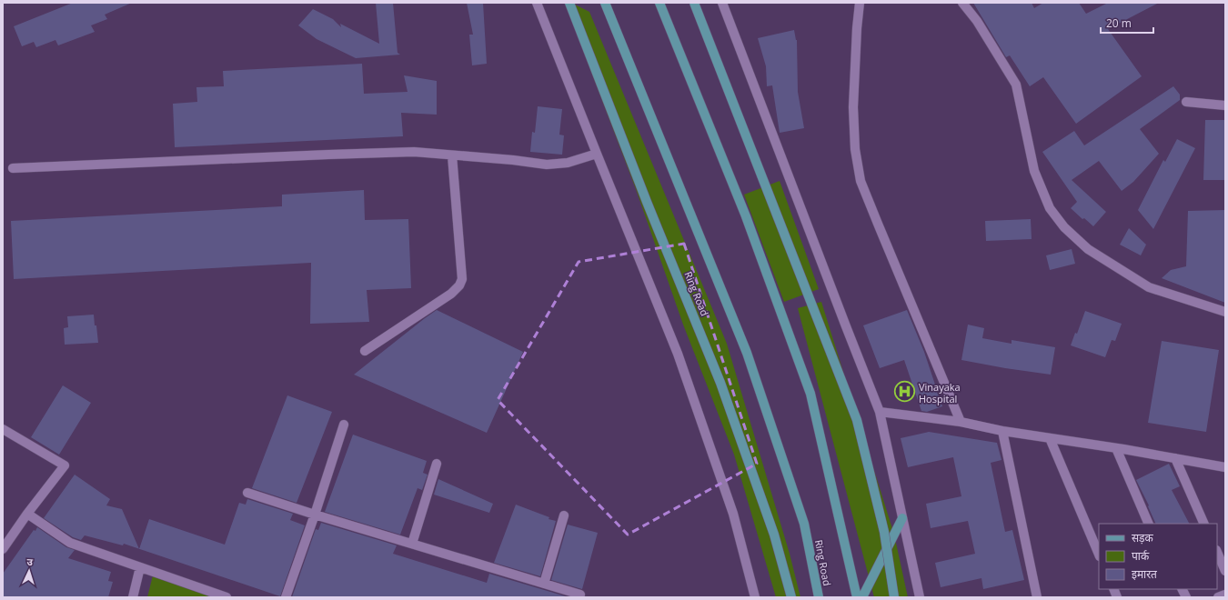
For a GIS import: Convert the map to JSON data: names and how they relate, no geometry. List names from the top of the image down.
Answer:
{
  "streets": {
    "main road": ["Ring Road"]
  },
  "places": {
    "hospital": ["Vinayaka Hospital"]
  },
  "legend": ["सड़क", "पार्क", "इमारत"],
  "scale_bar": "20 m",
  "north": "top"
}
